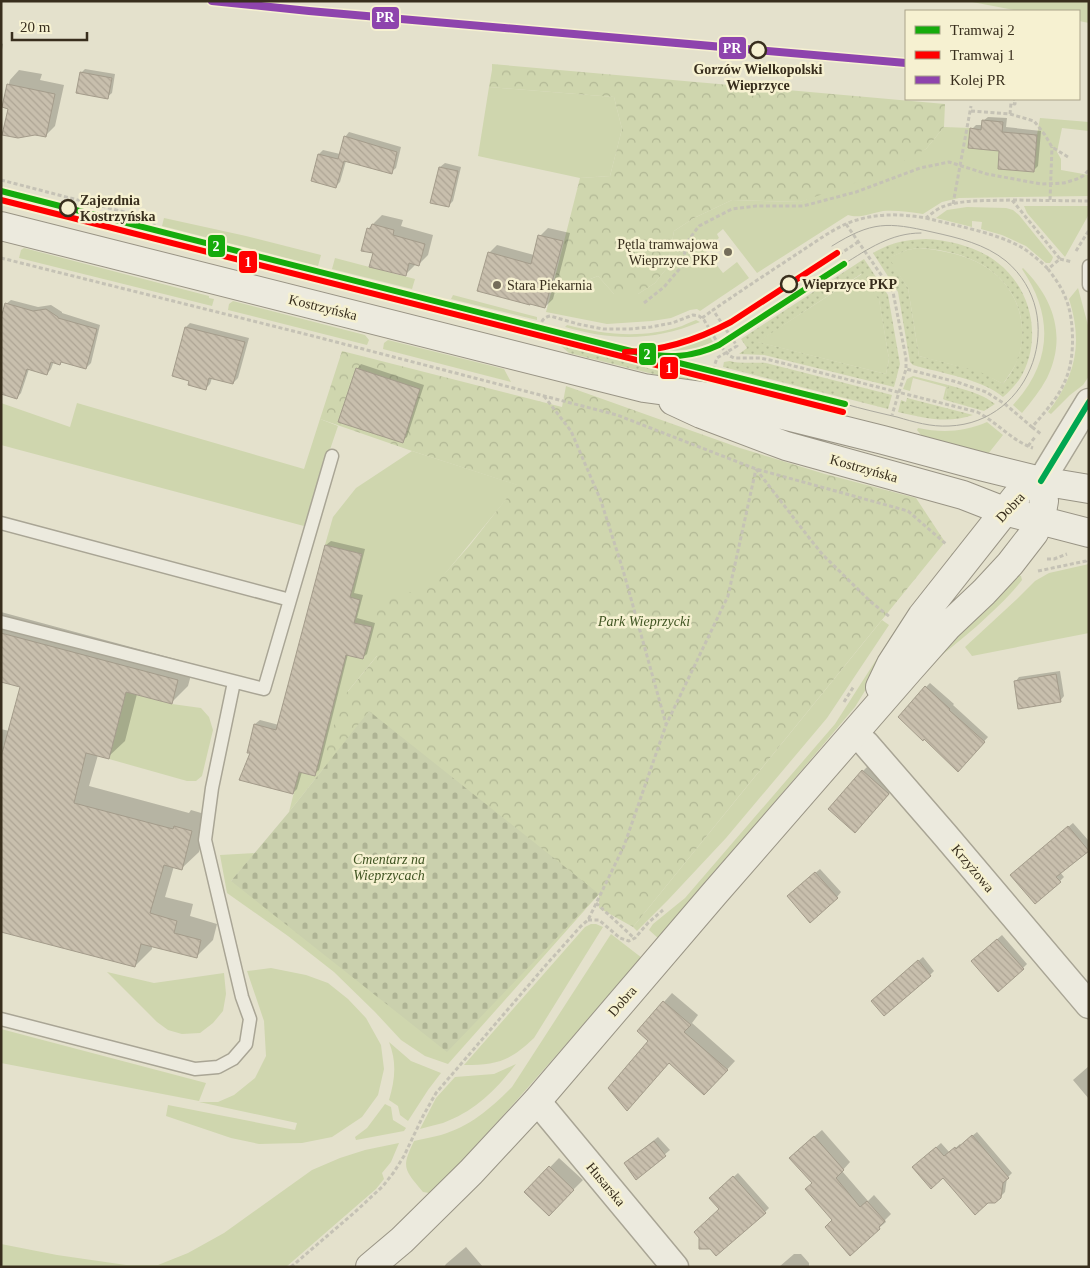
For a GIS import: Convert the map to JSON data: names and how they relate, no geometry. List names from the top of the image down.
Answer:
{
  "streets": {
    "main road": ["Kostrzyńska", "Dobra"],
    "street": ["Krzyżowa", "Husarska"]
  },
  "crossings": [
    ["Kostrzyńska", "Dobra"],
    ["Dobra", "Krzyżowa"],
    ["Dobra", "Husarska"]
  ],
  "parks": ["Park Wieprzycki", "Cmentarz na Wieprzycach"],
  "places": [
    "Gorzów Wielkopolski Wieprzyce",
    "Zajezdnia Kostrzyńska",
    "Pętla tramwajowa Wieprzyce PKP",
    "Wieprzyce PKP",
    "Stara Piekarnia"
  ],
  "lines": ["rail line PR", "tram line 2", "tram line 1"],
  "legend": ["Tramwaj 2", "Tramwaj 1", "Kolej PR"],
  "scale_bar": "20 m"
}
